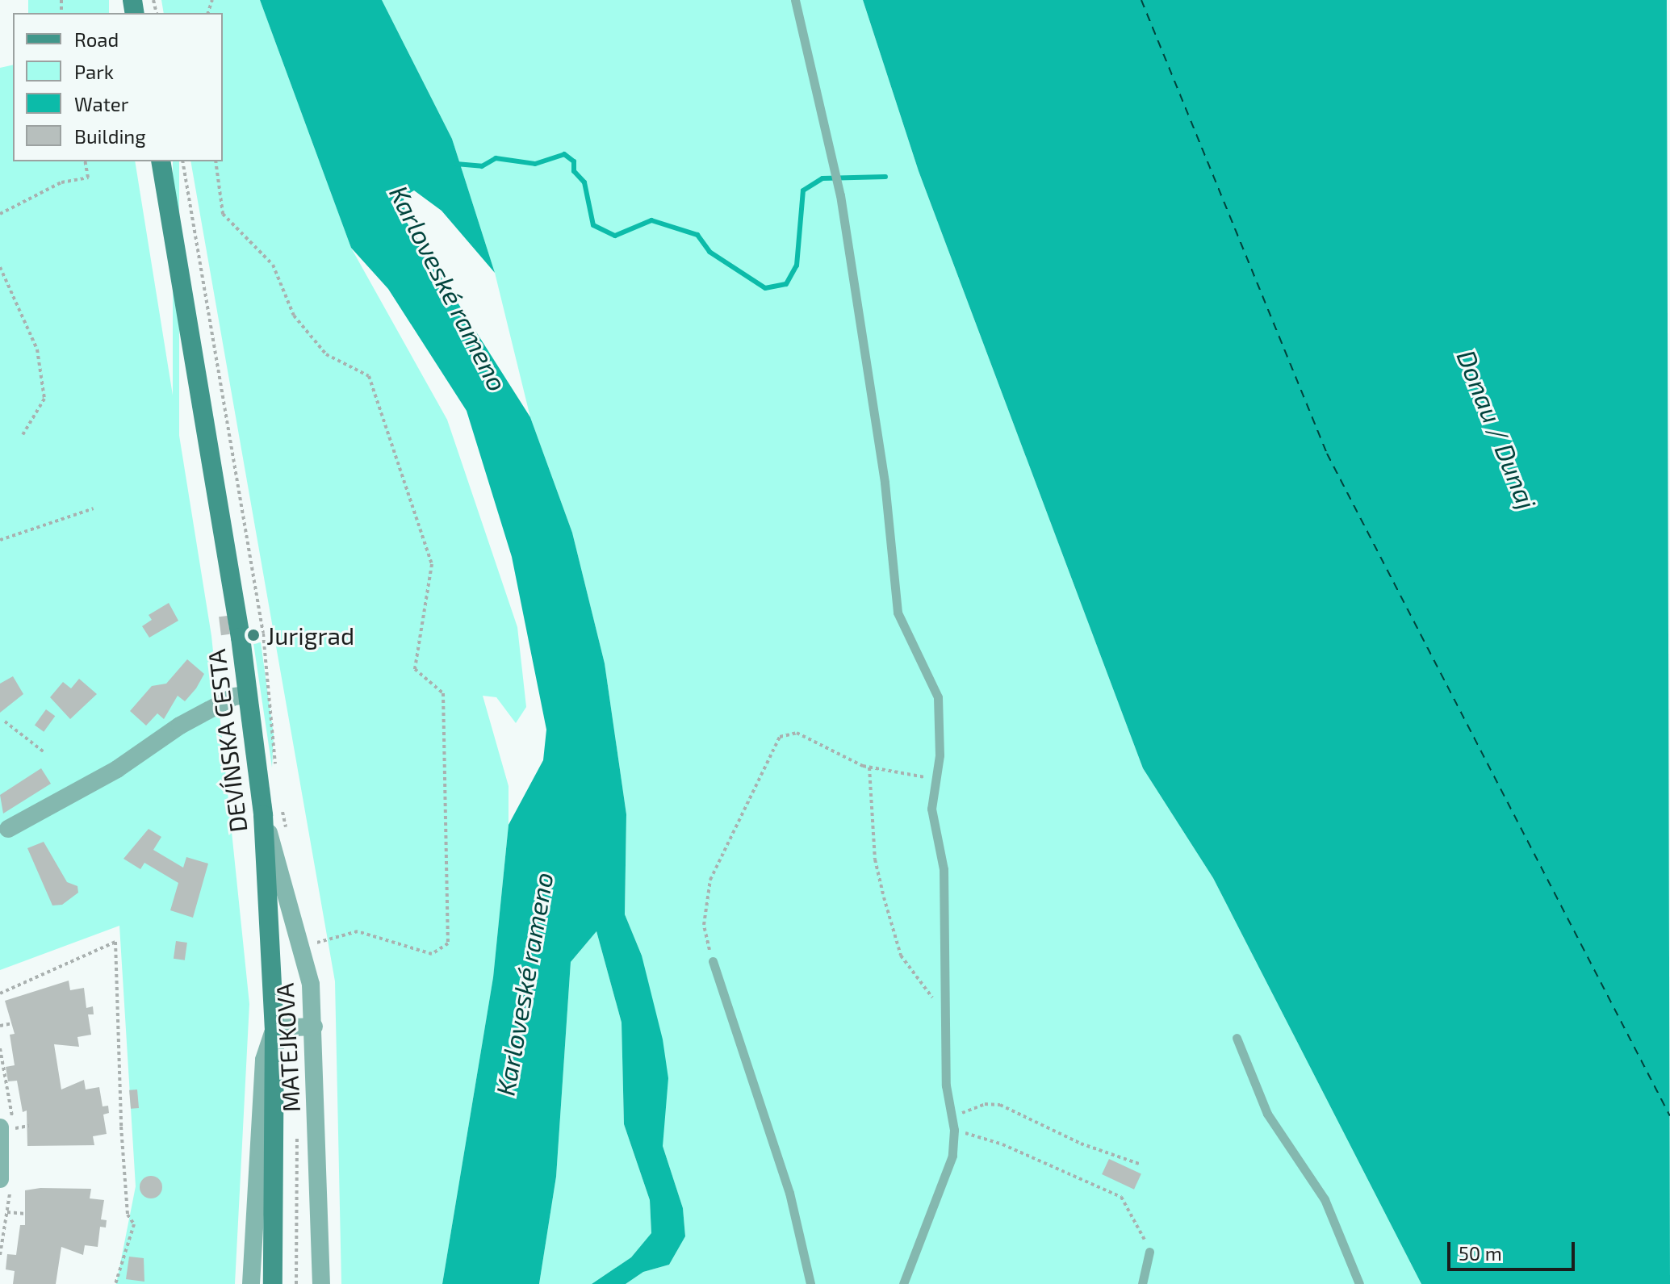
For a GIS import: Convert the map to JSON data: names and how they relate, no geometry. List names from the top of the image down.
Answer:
{
  "streets": {
    "street": ["DEVÍNSKA CESTA", "MATEJKOVA"]
  },
  "crossings": [
    ["DEVÍNSKA CESTA", "MATEJKOVA"]
  ],
  "water": ["Karloveské rameno", "Donau / Dunaj"],
  "places": ["Jurigrad"],
  "legend": [
    "Road",
    "Park",
    "Water",
    "Building"
  ],
  "scale_bar": "50 m"
}
